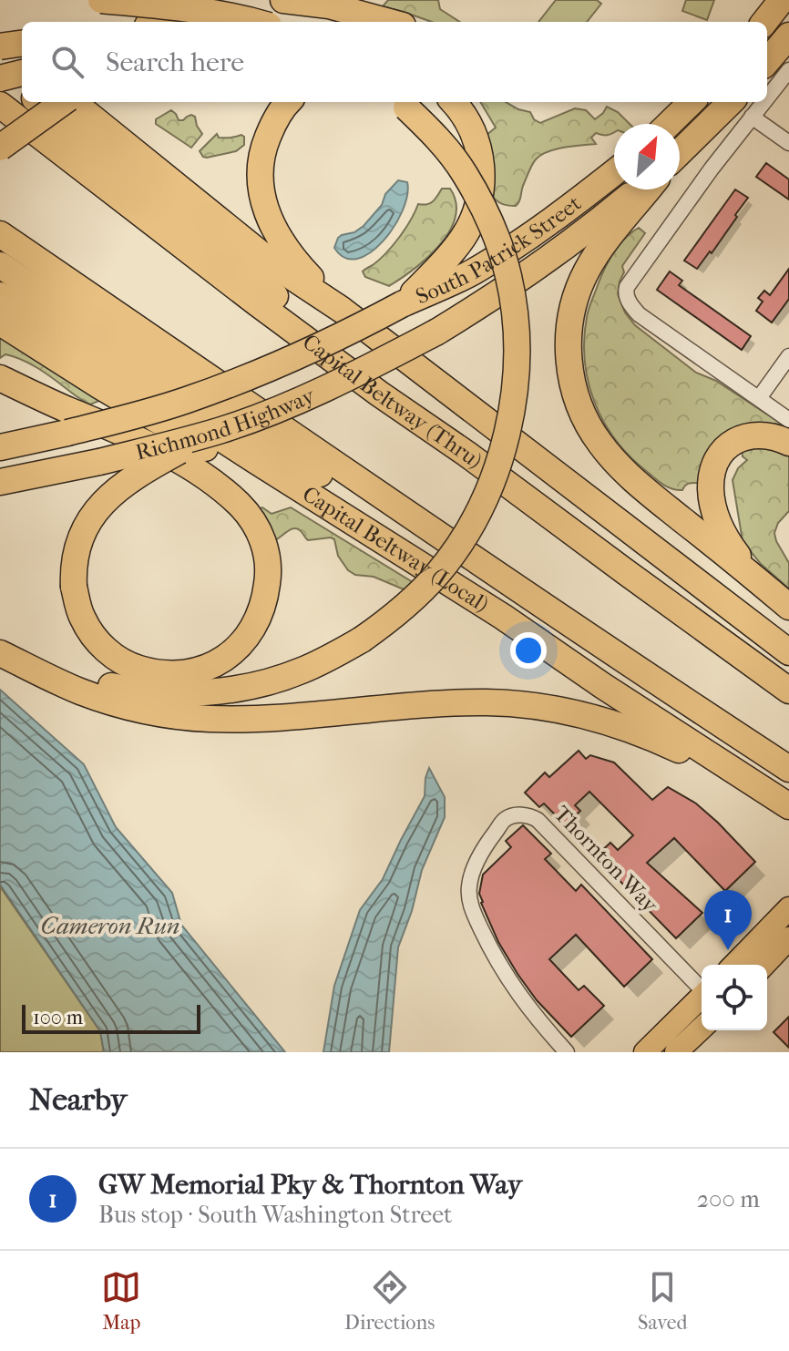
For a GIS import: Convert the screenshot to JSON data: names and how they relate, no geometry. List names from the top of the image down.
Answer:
{
  "streets": {
    "highway": [
      "South Patrick Street",
      "Capital Beltway (Thru)",
      "Richmond Highway",
      "Capital Beltway (Local)"
    ],
    "street": ["Thornton Way"]
  },
  "crossings": [
    ["South Patrick Street", "Richmond Highway"]
  ],
  "water": ["Cameron Run"],
  "scale_bar": "100 m",
  "north": "top right",
  "page": {
    "search": "Search here",
    "pins": "1",
    "scale": "100 m",
    "heading": "Nearby",
    "list": [
      {
        "mark": "1",
        "name": "GW Memorial Pky & Thornton Way",
        "note": "Bus stop · South Washington Street",
        "value": "200 m"
      }
    ],
    "nav": ["Map", "Directions", "Saved"]
  }
}
